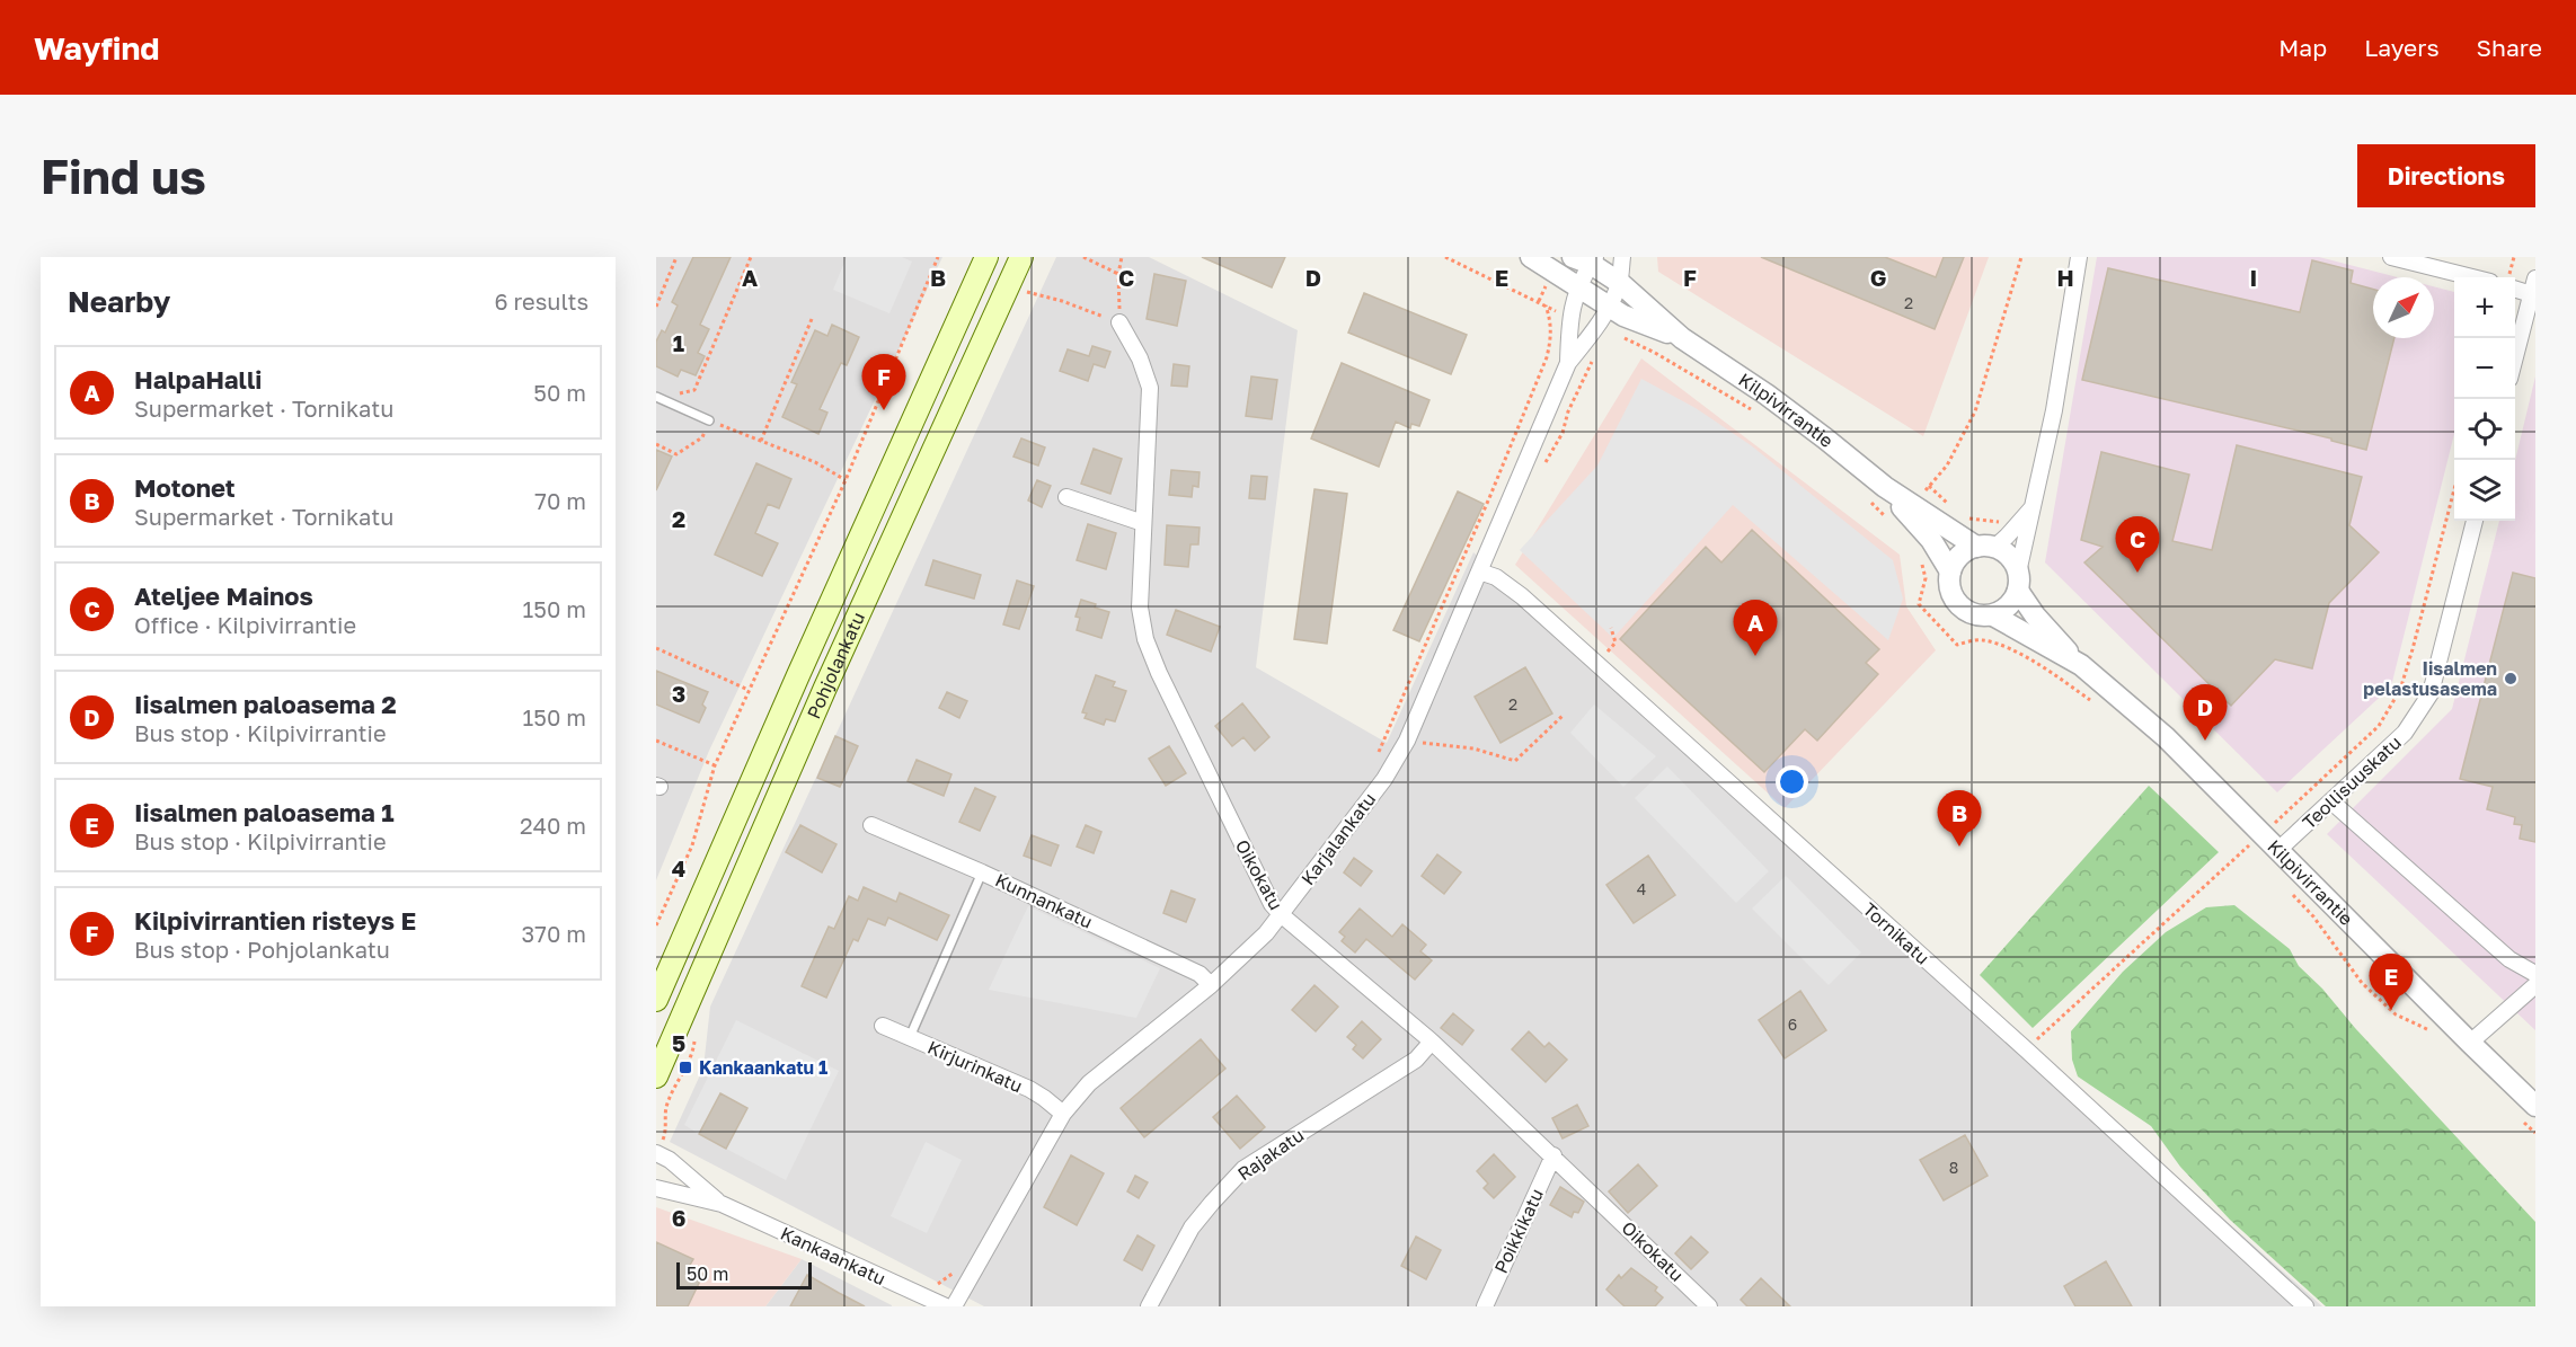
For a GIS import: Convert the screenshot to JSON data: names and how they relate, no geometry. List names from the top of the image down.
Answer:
{
  "streets": {
    "main road": ["Pohjolankatu"],
    "street": [
      "Kilpivirrantie",
      "Teollisuuskatu",
      "Karjalankatu",
      "Oikokatu",
      "Kunnankatu",
      "Tornikatu",
      "Kirjurinkatu",
      "Rajakatu",
      "Poikkikatu",
      "Kankaankatu"
    ]
  },
  "crossings": [
    ["Kilpivirrantie", "Teollisuuskatu"],
    ["Kilpivirrantie", "Karjalankatu"],
    ["Karjalankatu", "Oikokatu"],
    ["Karjalankatu", "Kunnankatu"],
    ["Karjalankatu", "Tornikatu"],
    ["Karjalankatu", "Kirjurinkatu"],
    ["Oikokatu", "Rajakatu"],
    ["Oikokatu", "Poikkikatu"]
  ],
  "places": {
    "other": ["Iisalmen pelastusasema"],
    "transit": ["Kankaankatu 1"]
  },
  "house_numbers": [
    "2",
    "2",
    "4",
    "6",
    "8"
  ],
  "scale_bar": "50 m",
  "north": "top right",
  "page": {
    "header": "Wayfind",
    "nav": ["Map", "Layers", "Share"],
    "buttons": "Directions",
    "title": "Find us",
    "heading": ["Nearby", "6 results"],
    "map_buttons": ["+", "−"],
    "list": [
      {
        "mark": "A",
        "name": "HalpaHalli",
        "note": "Supermarket · Tornikatu",
        "value": "50 m"
      },
      {
        "mark": "B",
        "name": "Motonet",
        "note": "Supermarket · Tornikatu",
        "value": "70 m"
      },
      {
        "mark": "C",
        "name": "Ateljee Mainos",
        "note": "Office · Kilpivirrantie",
        "value": "150 m"
      },
      {
        "mark": "D",
        "name": "Iisalmen paloasema 2",
        "note": "Bus stop · Kilpivirrantie",
        "value": "150 m"
      },
      {
        "mark": "E",
        "name": "Iisalmen paloasema 1",
        "note": "Bus stop · Kilpivirrantie",
        "value": "240 m"
      },
      {
        "mark": "F",
        "name": "Kilpivirrantien risteys E",
        "note": "Bus stop · Pohjolankatu",
        "value": "370 m"
      }
    ],
    "pins": [
      "F",
      "C",
      "A",
      "D",
      "B",
      "E"
    ],
    "scale": "50 m"
  },
  "grid": {
    "columns": [
      "A",
      "B",
      "C",
      "D",
      "E",
      "F",
      "G",
      "H",
      "I"
    ],
    "rows": [
      "1",
      "2",
      "3",
      "4",
      "5",
      "6"
    ]
  }
}
